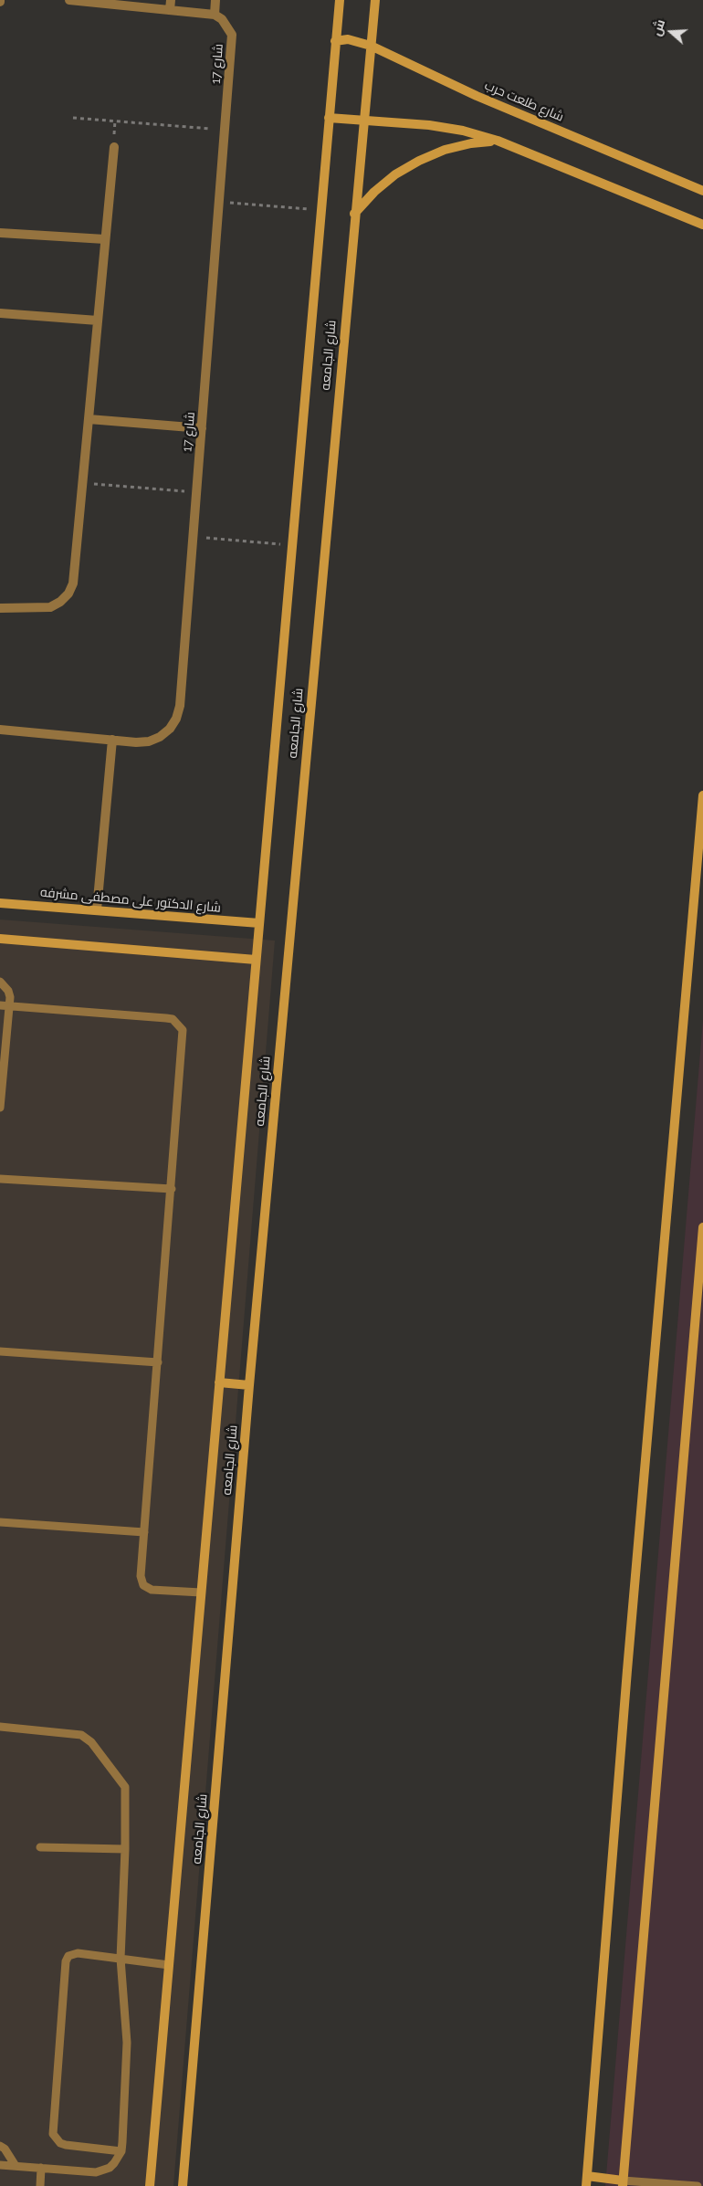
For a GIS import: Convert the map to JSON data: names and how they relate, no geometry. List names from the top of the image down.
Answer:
{
  "streets": {
    "main road": ["شارع طلعت حرب", "شارع الجامعه", "شارع الدكتور على مصطفى مشرفه"],
    "street": ["شارع 17"]
  },
  "crossings": [
    ["شارع طلعت حرب", "شارع الجامعه"],
    ["شارع الجامعه", "شارع الدكتور على مصطفى مشرفه"]
  ],
  "north": "left"
}
